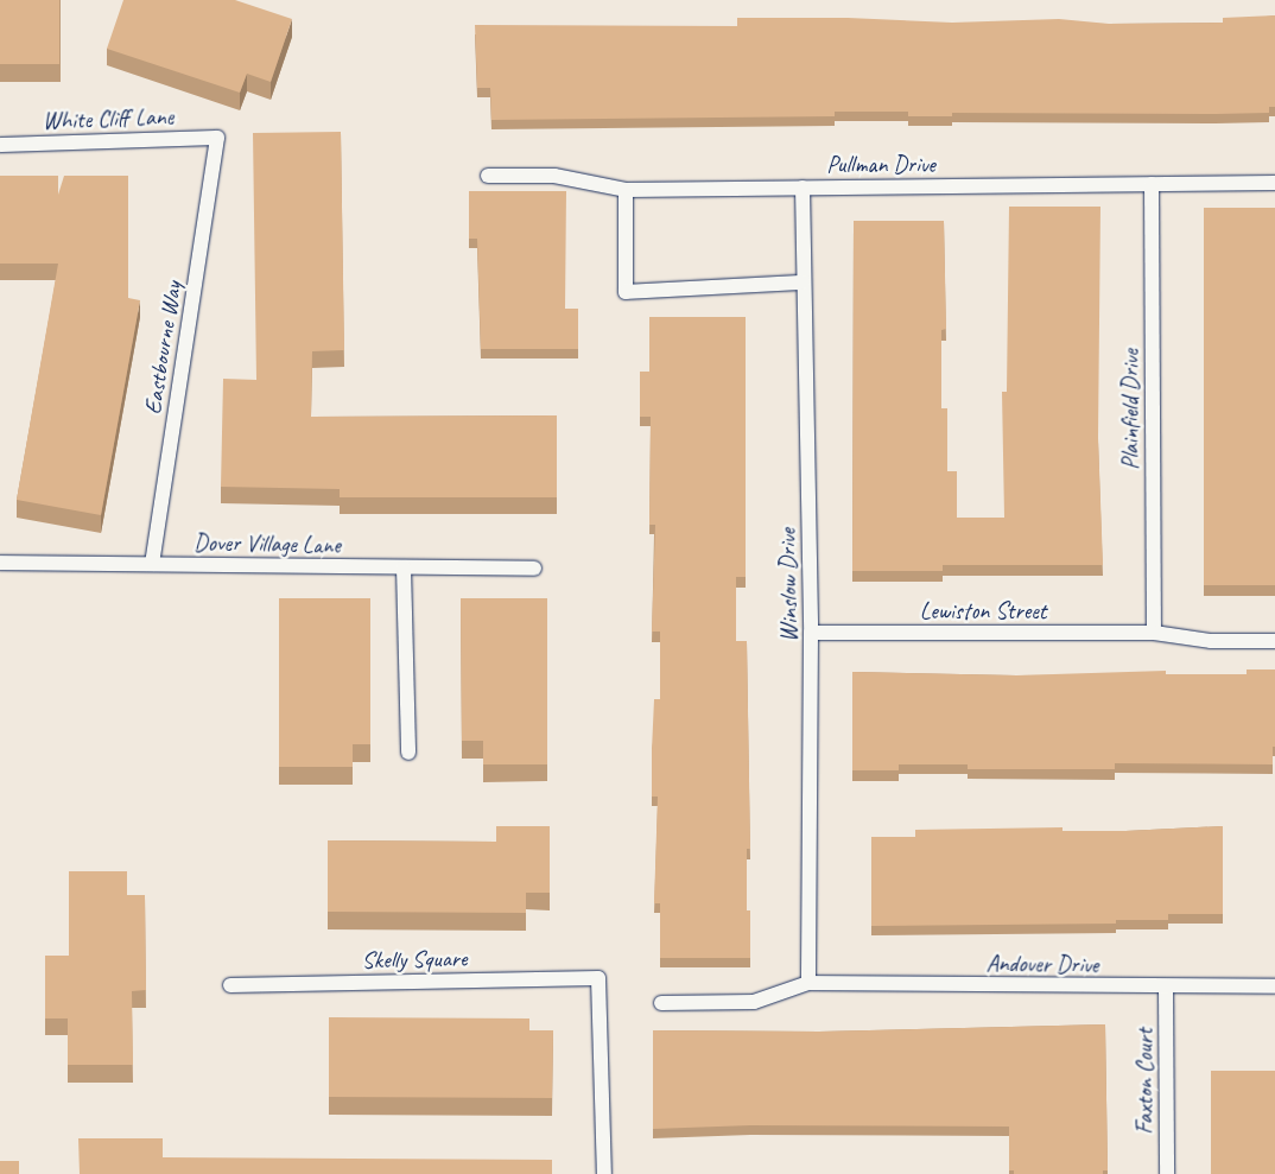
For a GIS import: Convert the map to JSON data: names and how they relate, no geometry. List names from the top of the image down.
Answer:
{
  "streets": {
    "lane": [
      "White Cliff Lane",
      "Pullman Drive",
      "Eastbourne Way",
      "Plainfield Drive",
      "Dover Village Lane",
      "Winslow Drive",
      "Lewiston Street",
      "Skelly Square",
      "Andover Drive",
      "Faxton Court"
    ]
  },
  "crossings": [
    ["White Cliff Lane", "Eastbourne Way"],
    ["Pullman Drive", "Plainfield Drive"],
    ["Pullman Drive", "Winslow Drive"],
    ["Eastbourne Way", "Dover Village Lane"],
    ["Plainfield Drive", "Lewiston Street"],
    ["Winslow Drive", "Lewiston Street"],
    ["Winslow Drive", "Andover Drive"],
    ["Andover Drive", "Faxton Court"]
  ]
}
